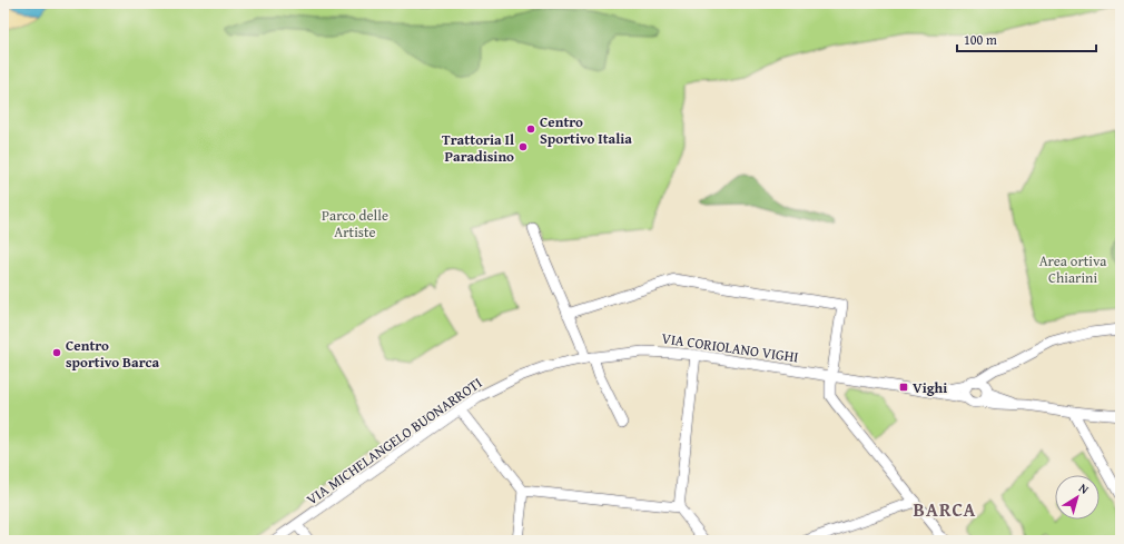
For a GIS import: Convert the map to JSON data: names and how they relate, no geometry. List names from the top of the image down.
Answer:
{
  "streets": {
    "street": ["VIA CORIOLANO VIGHI", "VIA MICHELANGELO BUONARROTI"]
  },
  "crossings": [
    ["VIA CORIOLANO VIGHI", "VIA MICHELANGELO BUONARROTI"]
  ],
  "districts": ["BARCA"],
  "parks": ["Parco delle Artiste", "Area ortiva Chiarini"],
  "places": {
    "other": ["Centro Sportivo Italia", "Trattoria Il Paradisino", "Centro sportivo Barca"],
    "transit": ["Vighi"]
  },
  "scale_bar": "100 m",
  "north": "top right"
}
